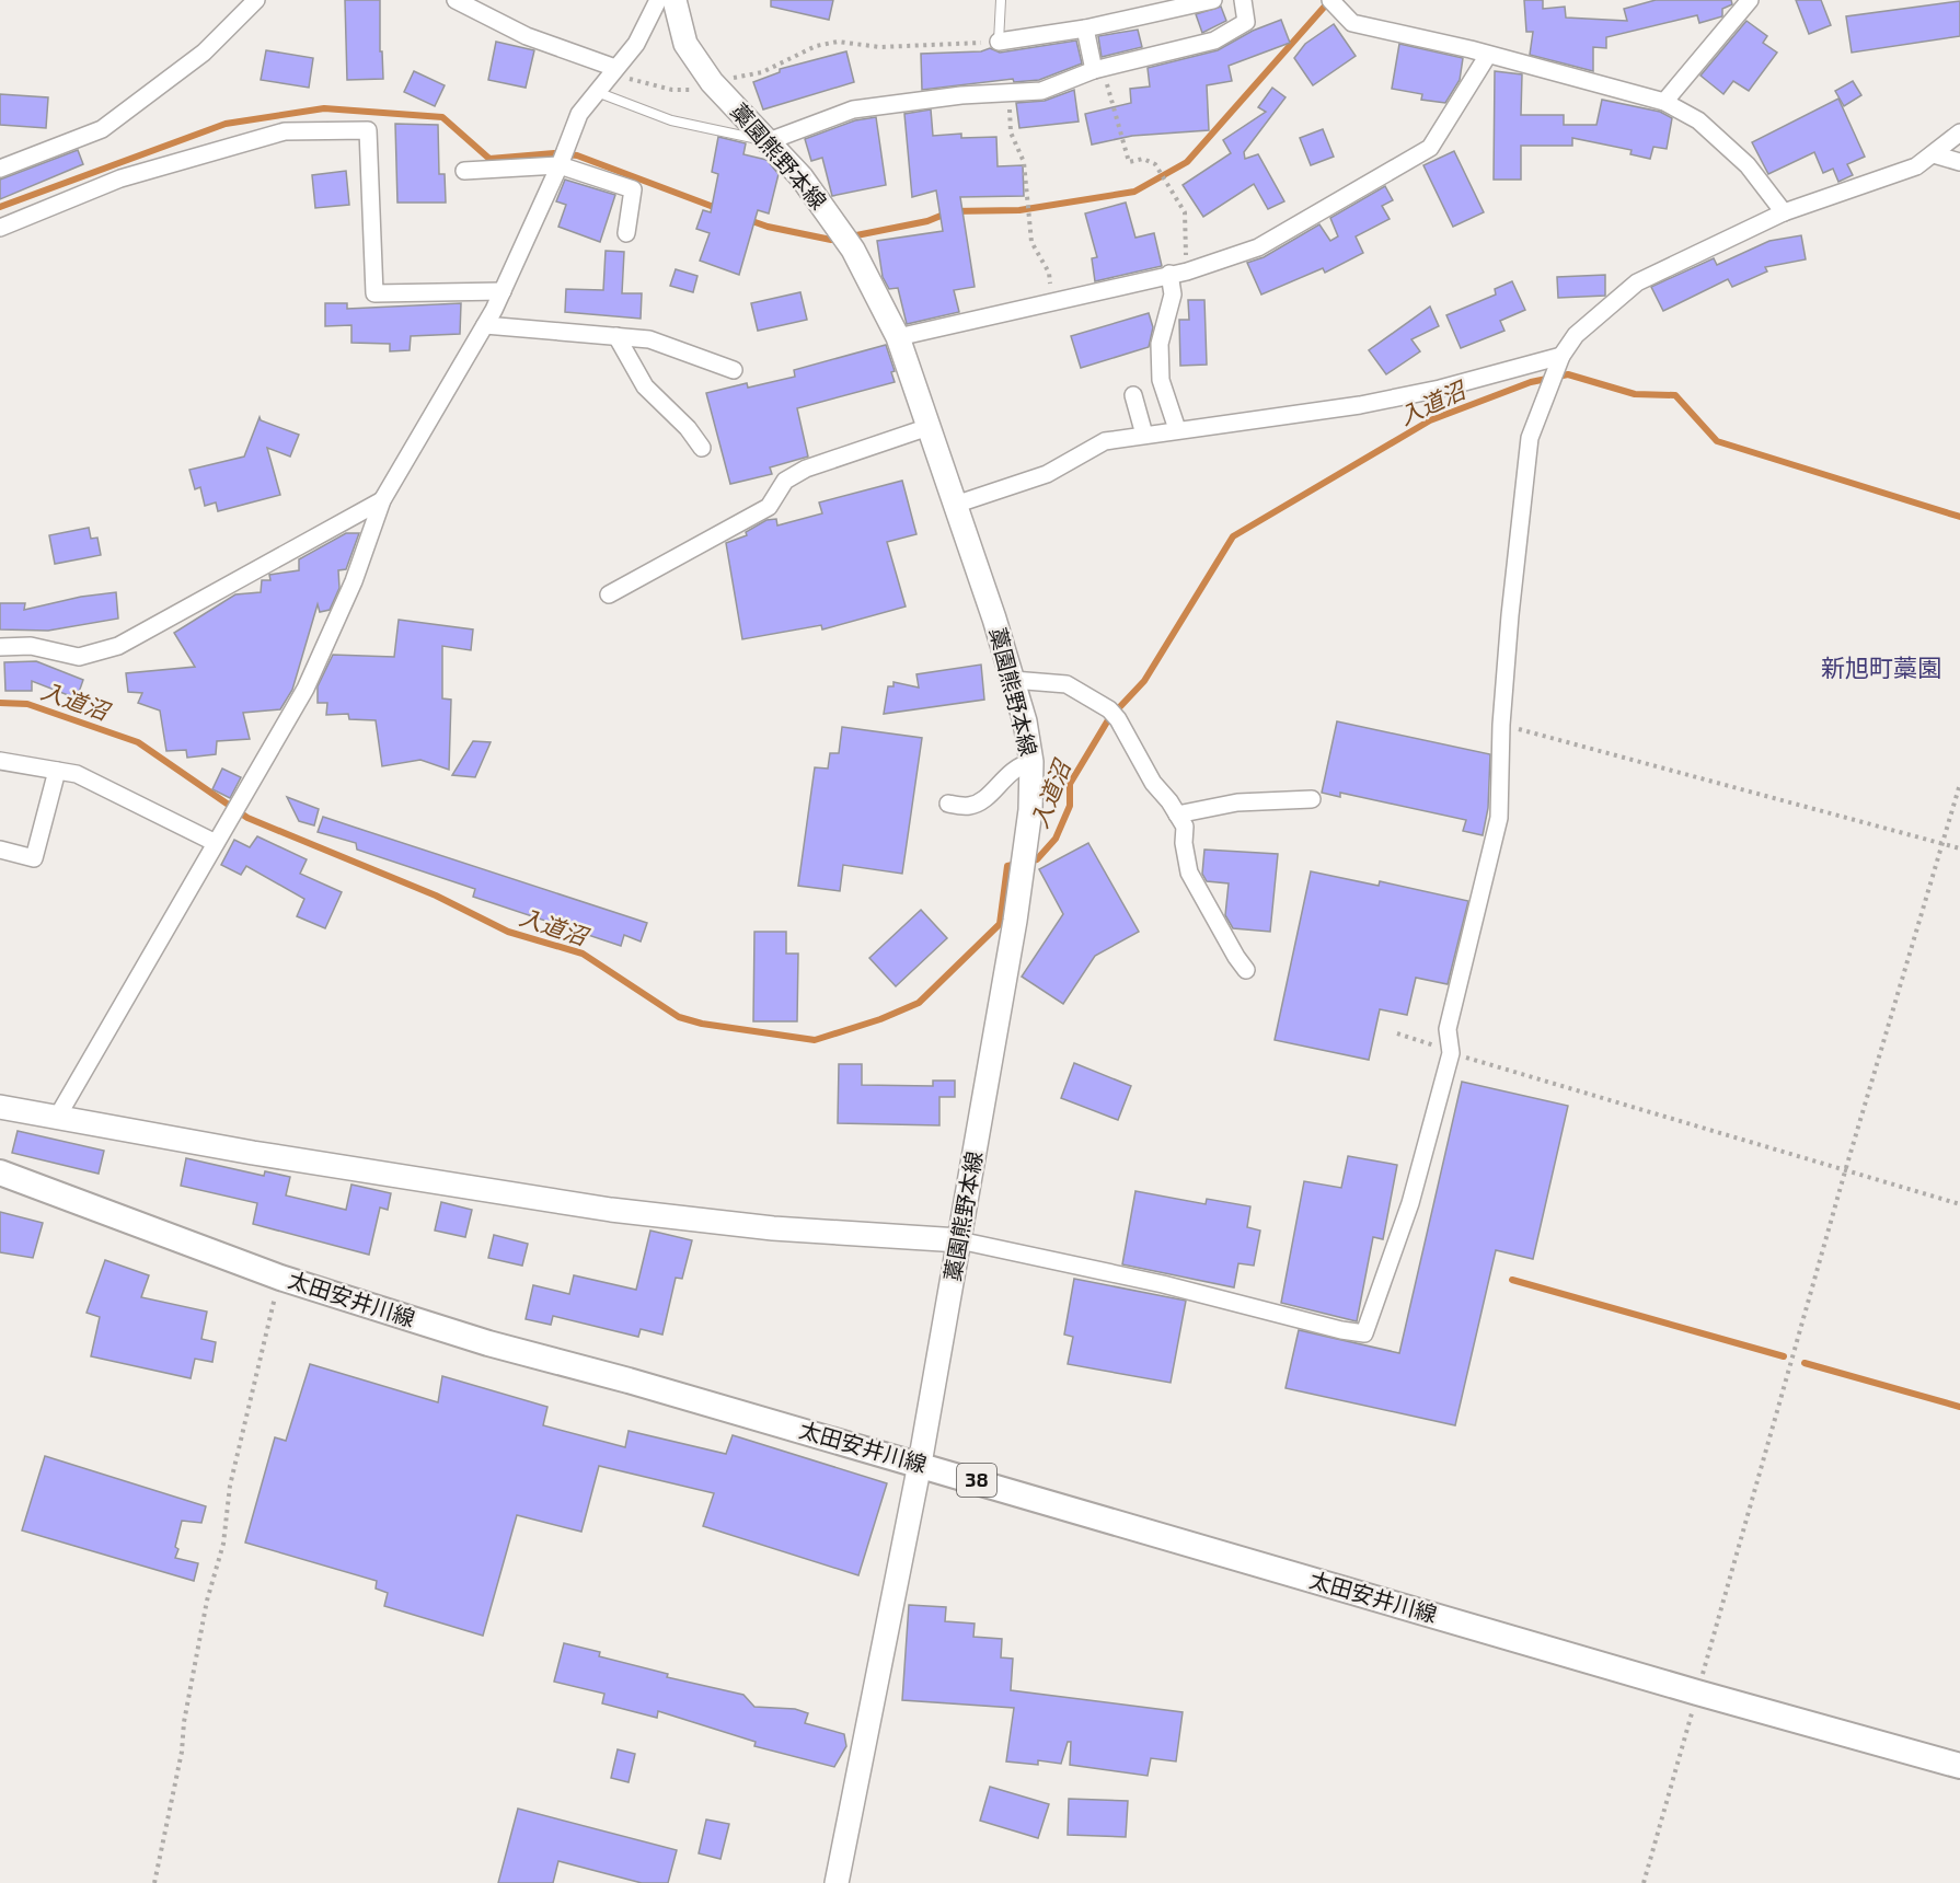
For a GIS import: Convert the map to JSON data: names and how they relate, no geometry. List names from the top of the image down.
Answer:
{
  "streets": {
    "main road": ["藁園熊野本線", "太田安井川線", "38"]
  },
  "crossings": [
    ["藁園熊野本線", "太田安井川線"]
  ],
  "districts": ["新旭町藁園"],
  "water": ["入道沼"]
}
